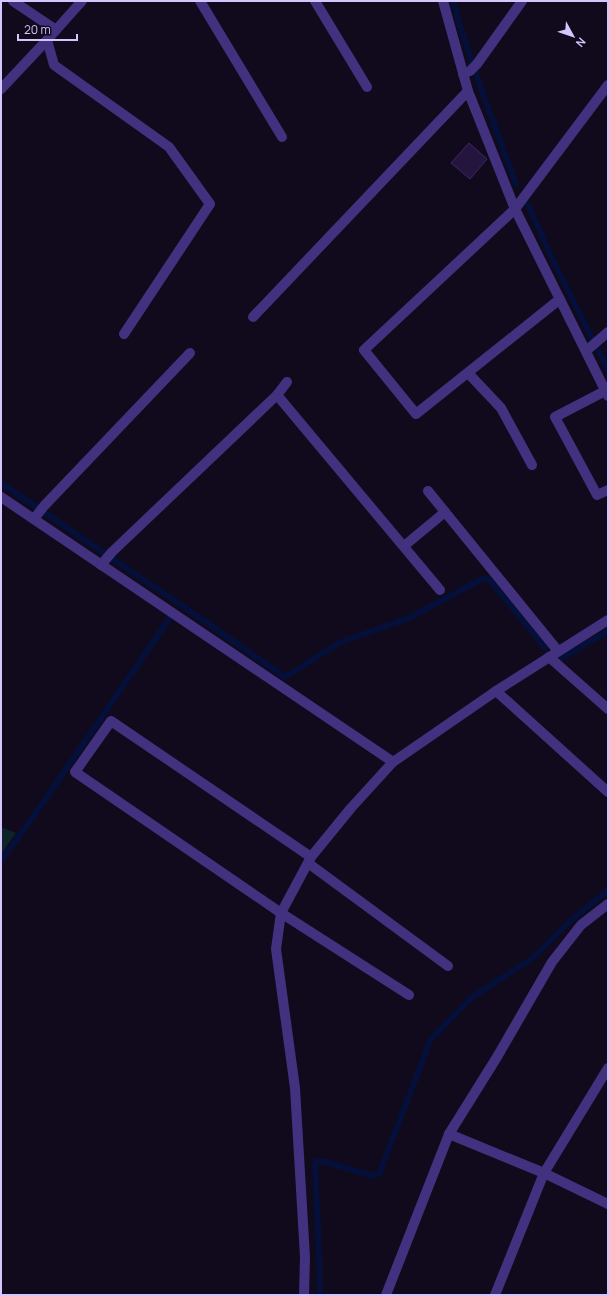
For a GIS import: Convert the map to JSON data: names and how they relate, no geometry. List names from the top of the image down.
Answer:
{
  "scale_bar": "20 m",
  "north": "bottom right"
}
